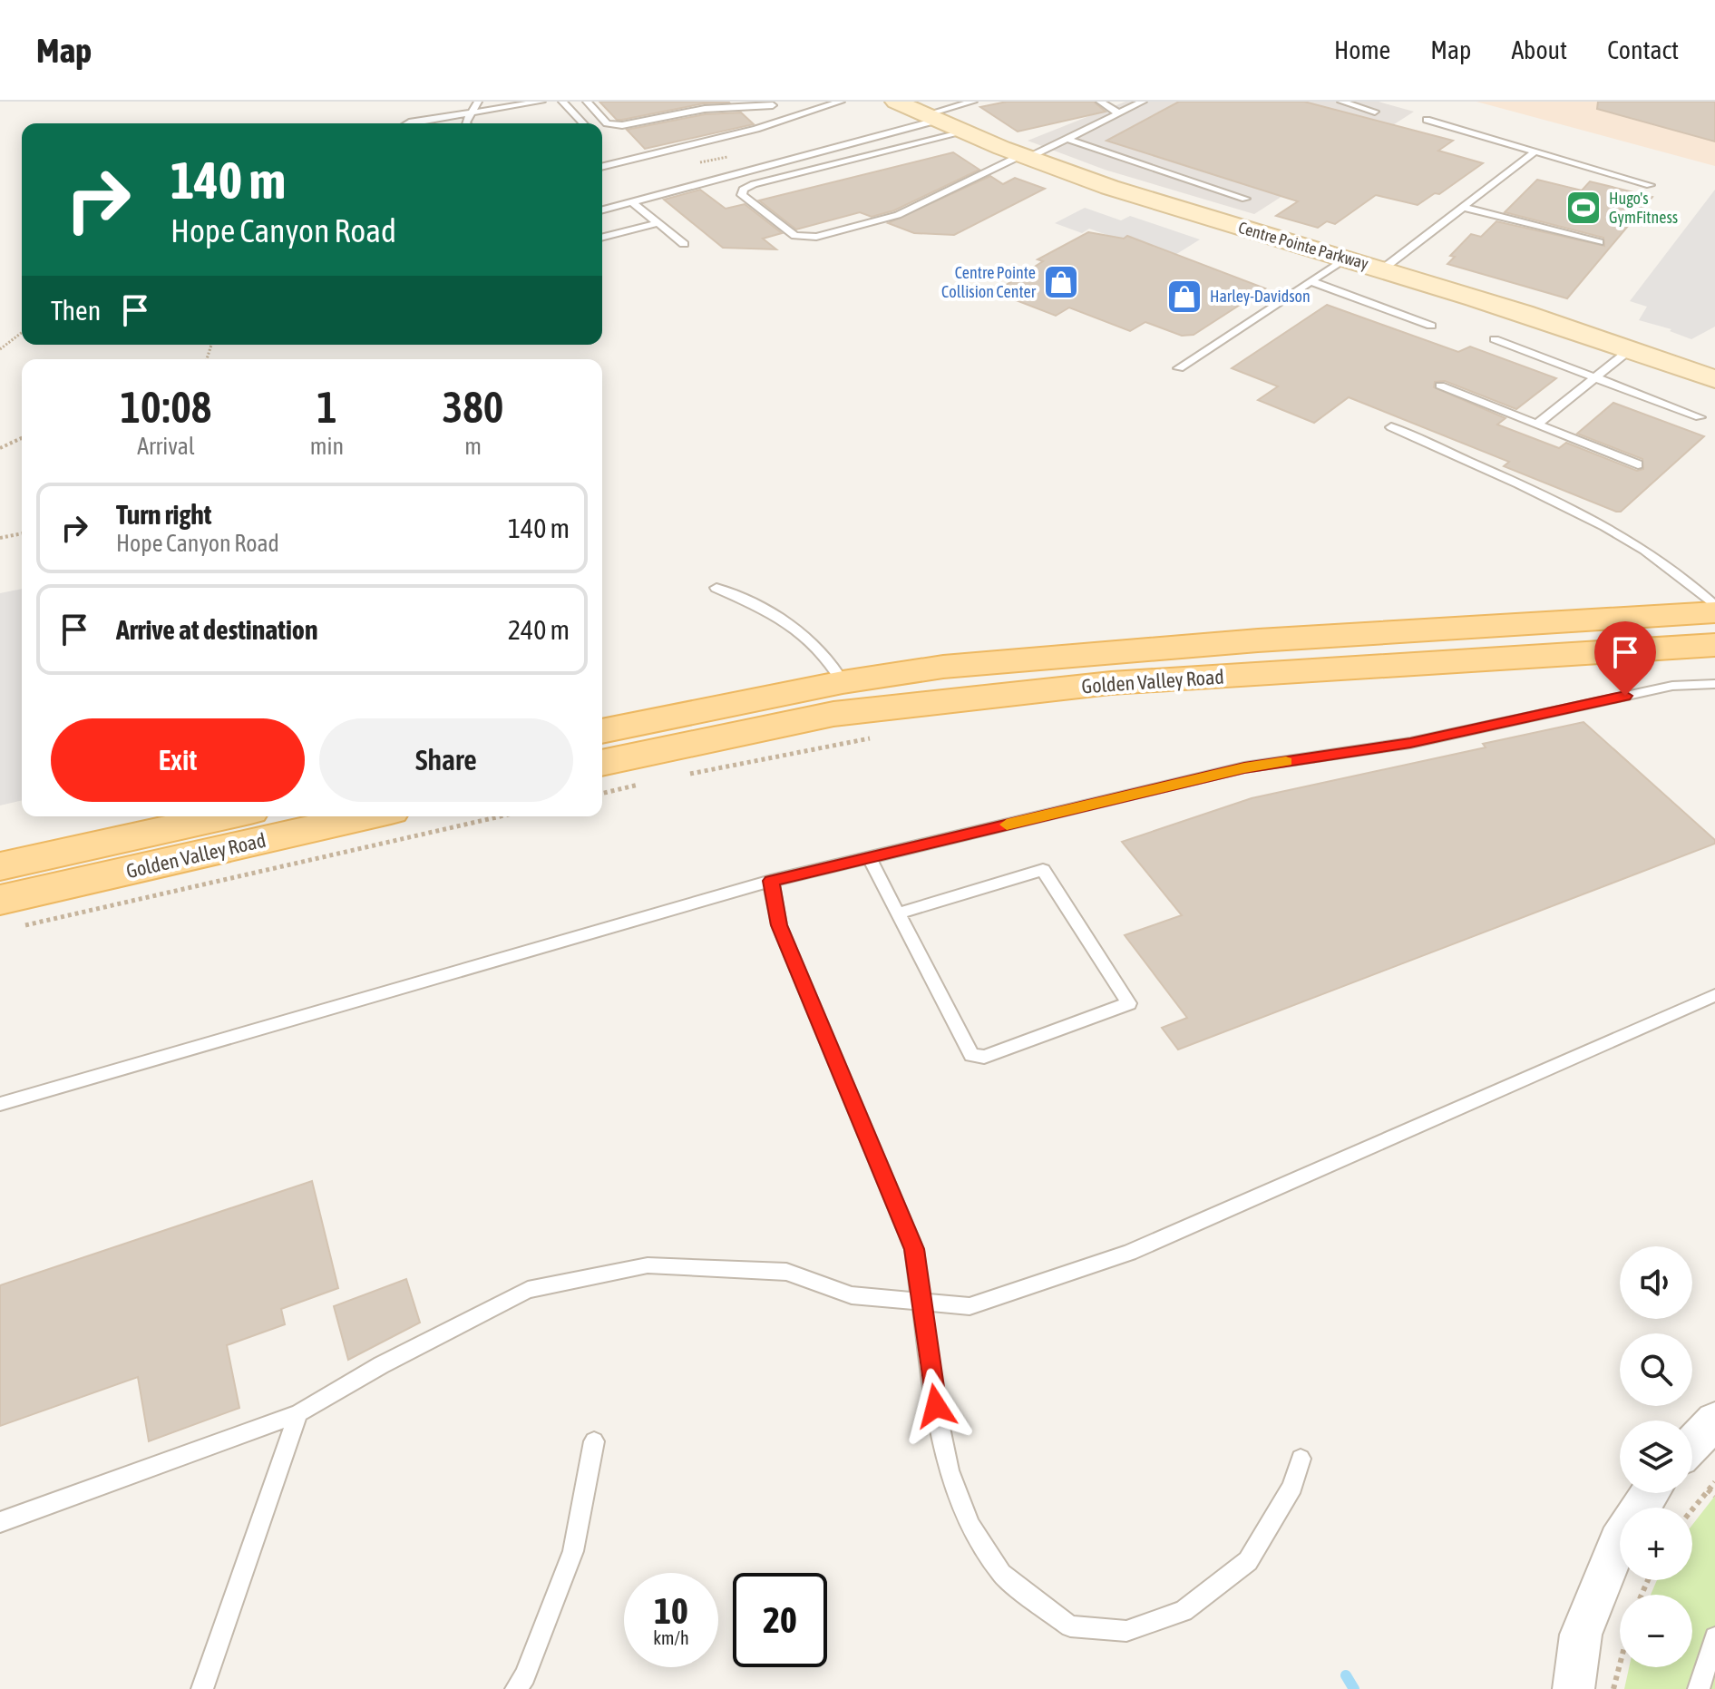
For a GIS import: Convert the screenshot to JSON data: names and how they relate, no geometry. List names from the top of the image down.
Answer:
{
  "streets": {
    "main road": ["Golden Valley Road"],
    "street": ["Centre Pointe Parkway"]
  },
  "places": {
    "sports": ["Hugo's GymFitness"],
    "shop": ["Centre Pointe Collision Center", "Harley-Davidson"]
  },
  "page": {
    "header": "Map",
    "nav": [
      "Home",
      "Map",
      "About",
      "Contact"
    ],
    "turn": ["140 m", "Hope Canyon Road"],
    "then": "Then",
    "eta": [
      "10:08",
      "Arrival",
      "1",
      "min",
      "380",
      "m"
    ],
    "list": [
      {
        "name": "Turn right",
        "note": "Hope Canyon Road",
        "value": "140 m"
      },
      {
        "name": "Arrive at destination",
        "value": "240 m"
      }
    ],
    "buttons": ["Exit", "Share"],
    "map_buttons": ["+", "−"],
    "speed": "10 km/h",
    "limit": "20"
  }
}
